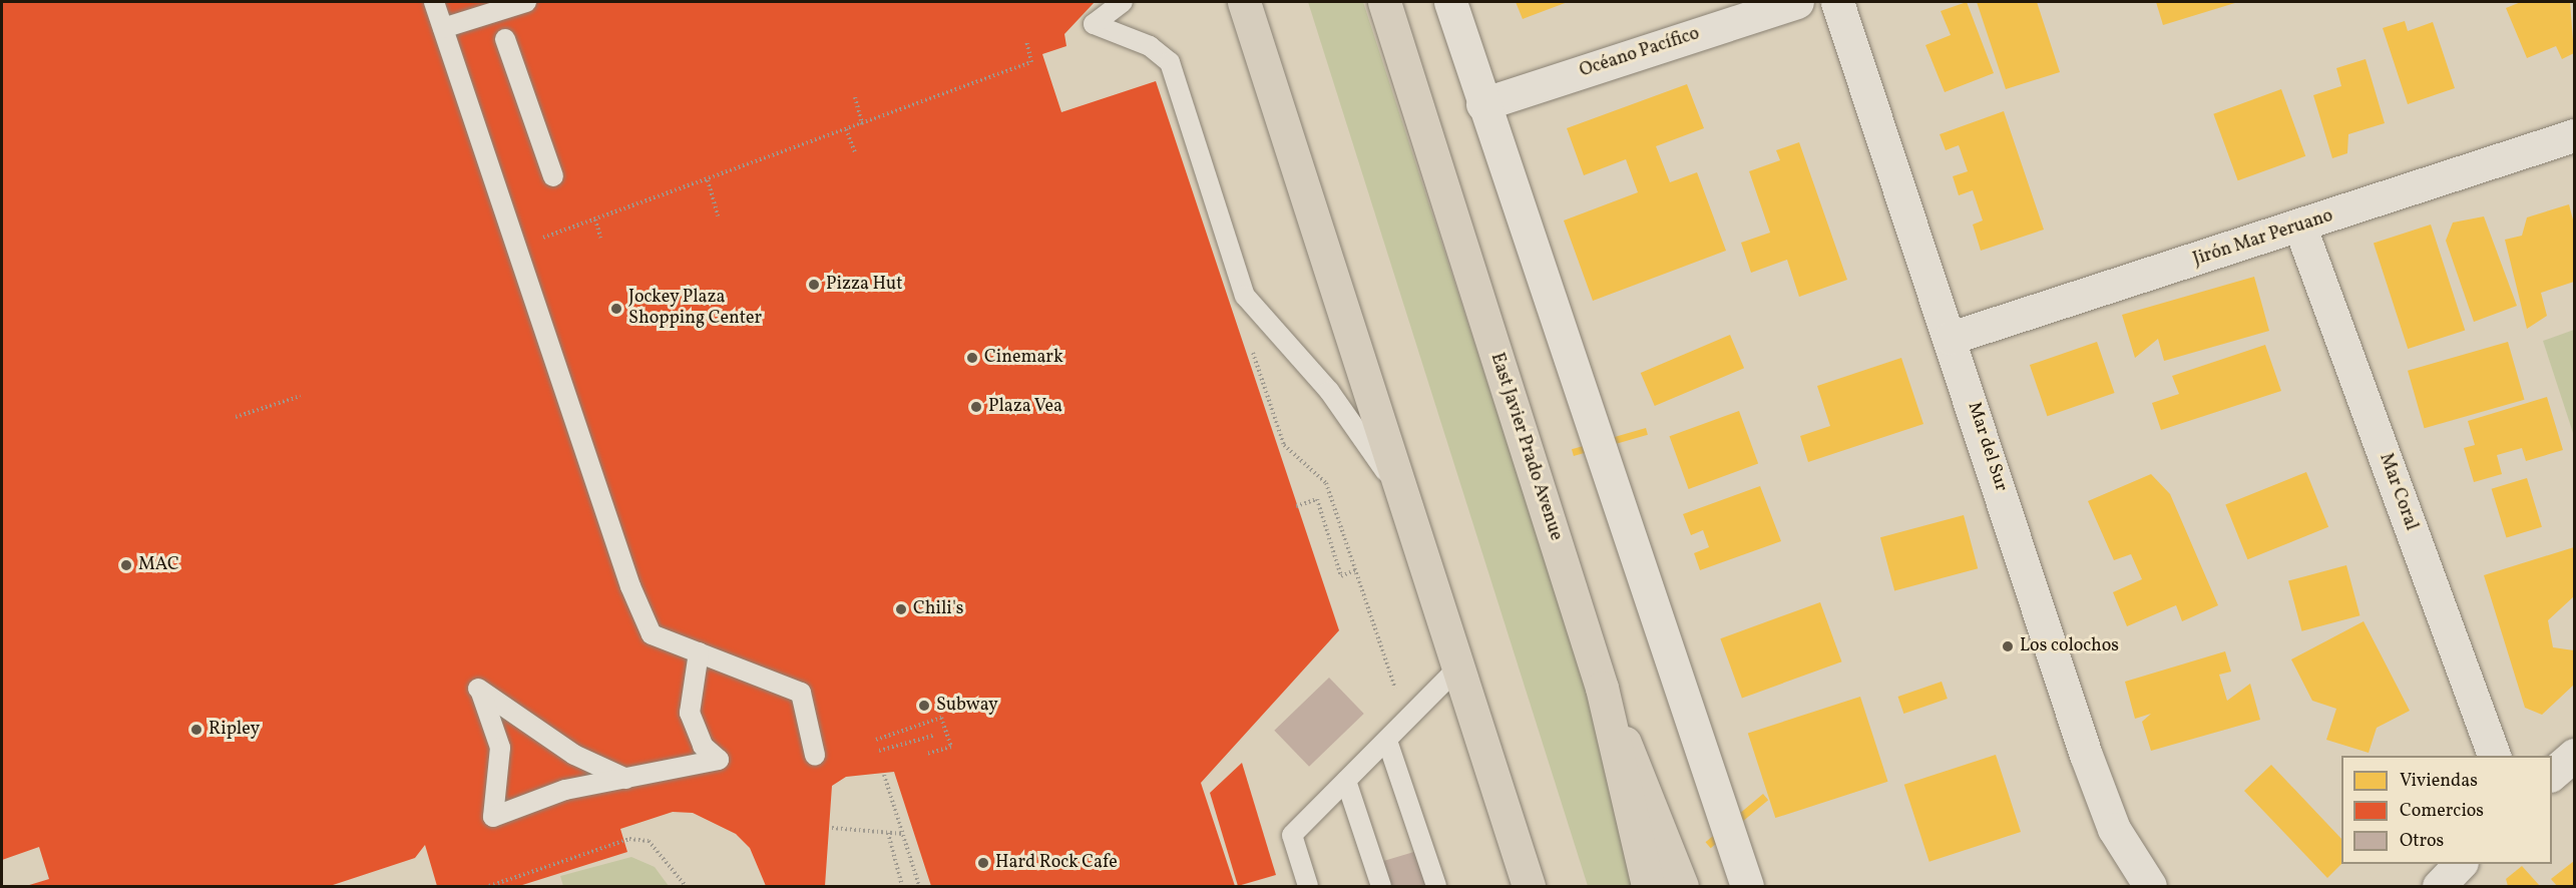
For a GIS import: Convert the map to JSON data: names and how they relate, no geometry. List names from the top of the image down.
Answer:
{
  "streets": {
    "main road": ["East Javier Prado Avenue"],
    "street": [
      "Océano Pacífico",
      "Jirón Mar Peruano",
      "Mar del Sur",
      "Mar Coral"
    ]
  },
  "crossings": [
    ["Jirón Mar Peruano", "Mar del Sur"],
    ["Jirón Mar Peruano", "Mar Coral"]
  ],
  "places": [
    "Pizza Hut",
    "Jockey Plaza Shopping Center",
    "Cinemark",
    "Plaza Vea",
    "MAC",
    "Chili's",
    "Los colochos",
    "Subway",
    "Ripley",
    "Hard Rock Cafe"
  ],
  "legend": ["Viviendas", "Comercios", "Otros"]
}
